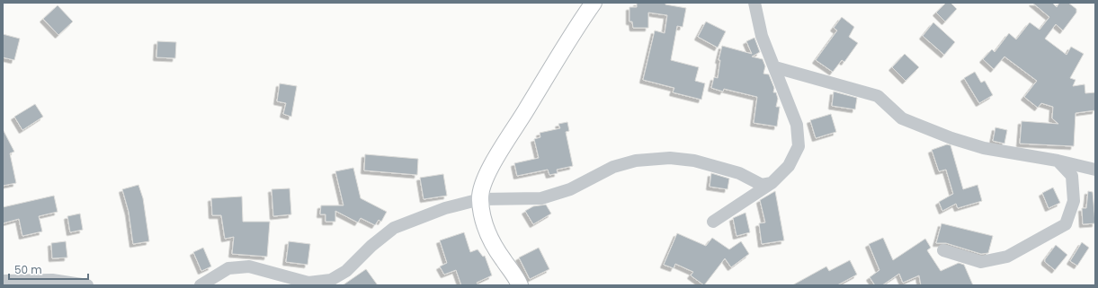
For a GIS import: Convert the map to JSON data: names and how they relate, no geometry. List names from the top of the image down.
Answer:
{
  "scale_bar": "50 m"
}
